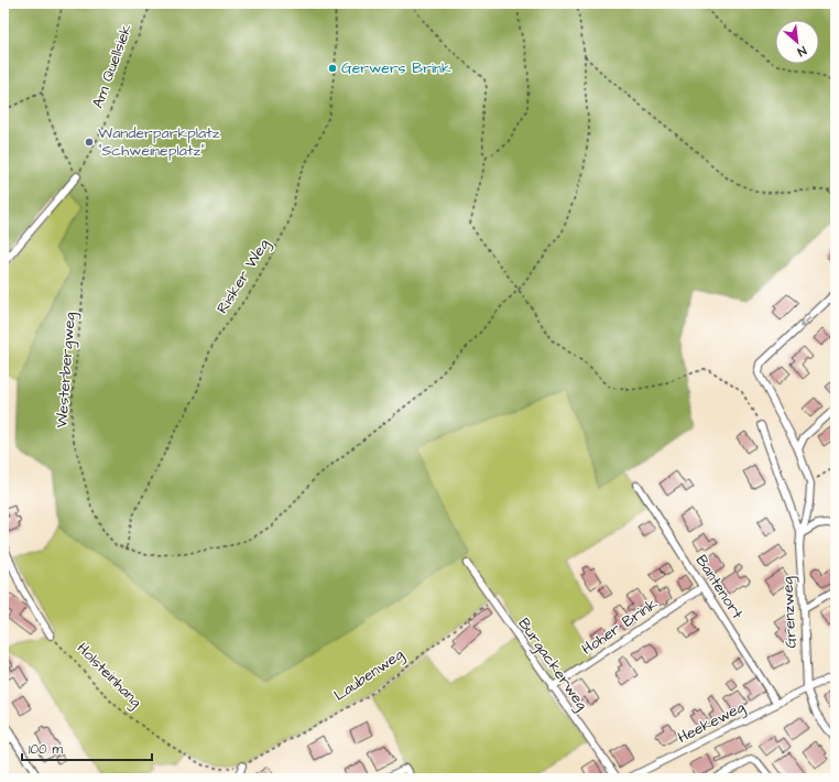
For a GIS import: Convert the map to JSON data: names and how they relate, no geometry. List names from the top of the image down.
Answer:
{
  "streets": {
    "street": [
      "Bantenort",
      "Grenzweg",
      "Hoher Brink",
      "Burgackerweg",
      "Heekeweg"
    ],
    "path": [
      "Am Quellsiek",
      "Risker Weg",
      "Westerbergweg",
      "Holsteinhang",
      "Laubenweg"
    ]
  },
  "crossings": [
    ["Am Quellsiek", "Westerbergweg"],
    ["Risker Weg", "Westerbergweg"],
    ["Bantenort", "Hoher Brink"],
    ["Bantenort", "Heekeweg"],
    ["Grenzweg", "Heekeweg"],
    ["Hoher Brink", "Burgackerweg"],
    ["Burgackerweg", "Laubenweg"],
    ["Holsteinhang", "Laubenweg"]
  ],
  "places": ["Gerwers Brink", "Wanderparkplatz \"Schweineplatz\""],
  "scale_bar": "100 m",
  "north": "bottom right"
}
